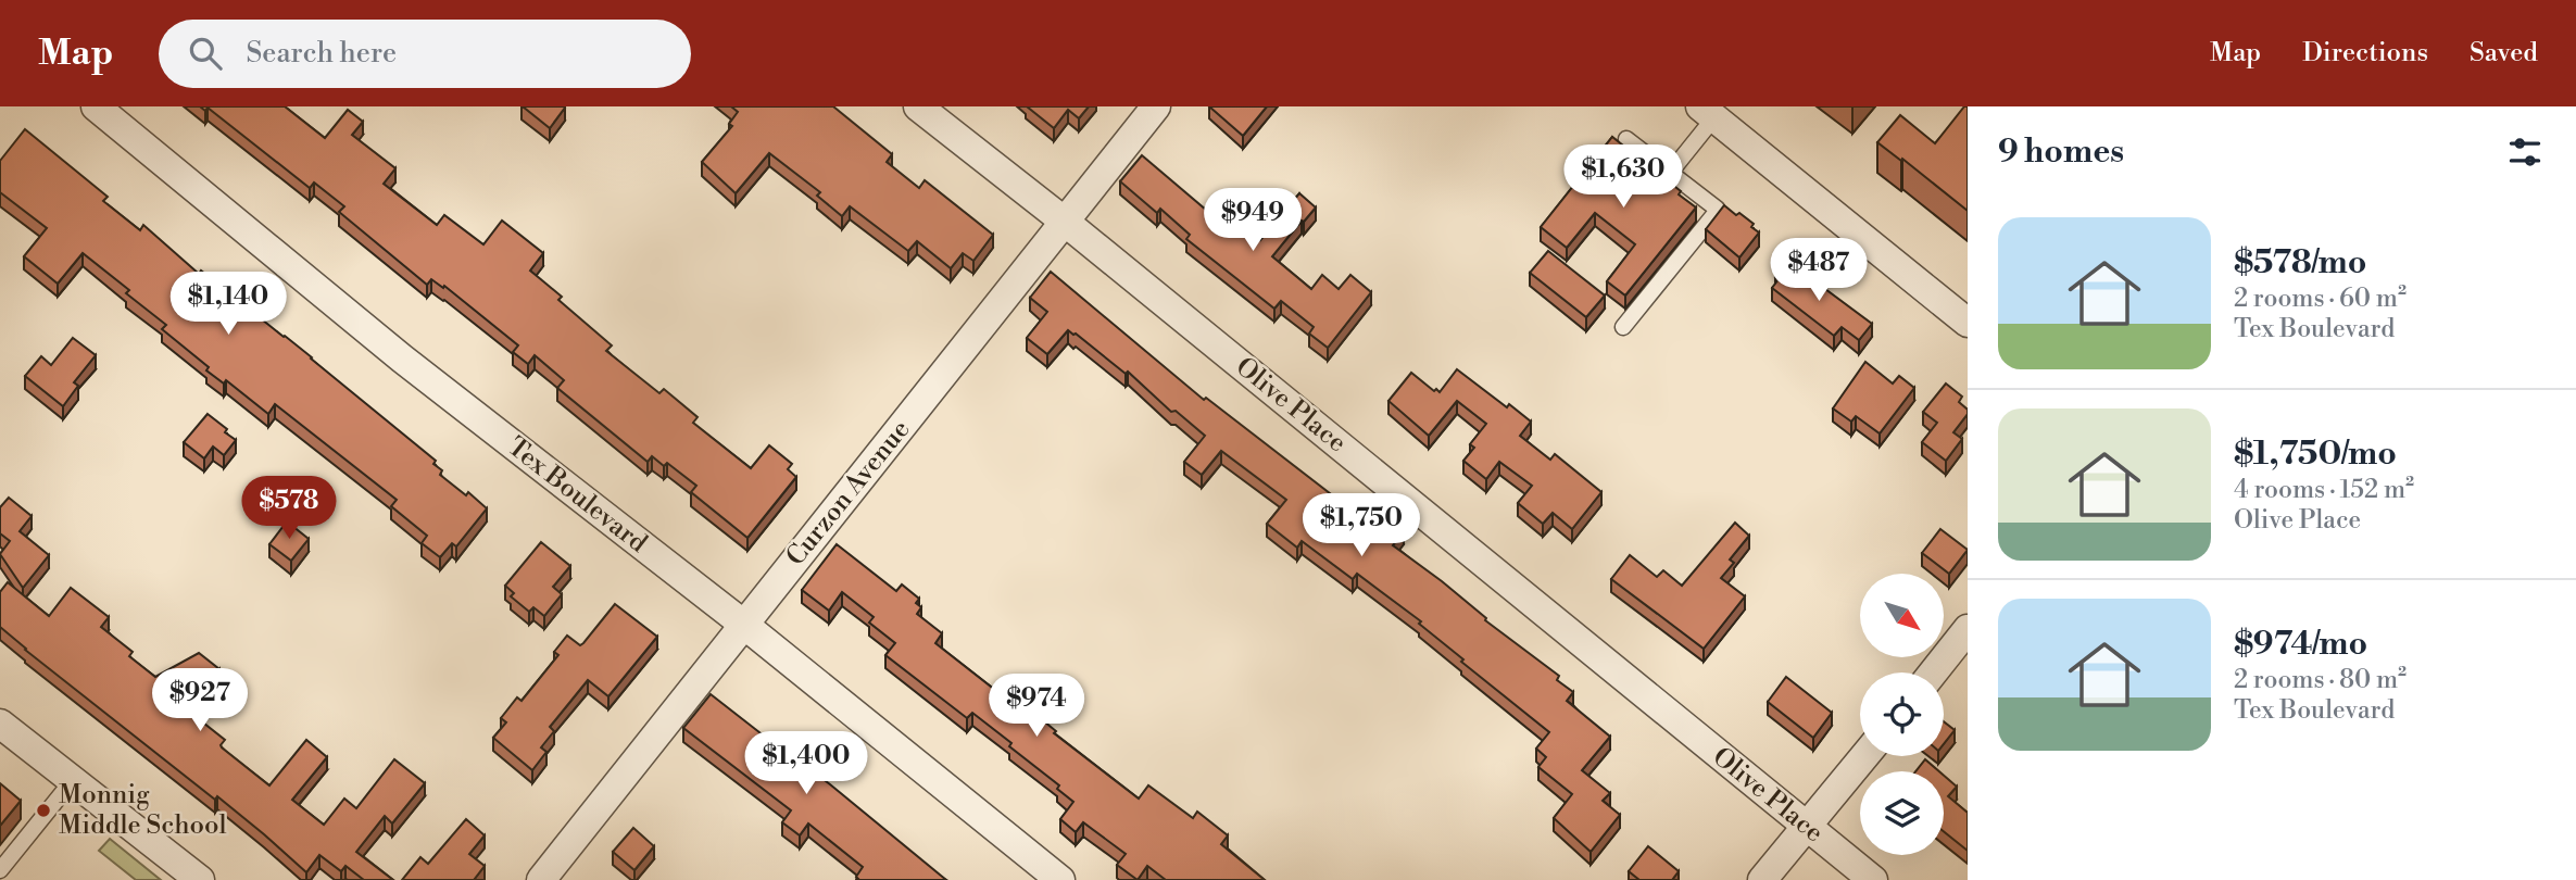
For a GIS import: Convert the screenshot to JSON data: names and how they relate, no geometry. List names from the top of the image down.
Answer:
{
  "streets": {
    "street": ["Olive Place", "Curzon Avenue", "Tex Boulevard"]
  },
  "crossings": [
    ["Olive Place", "Curzon Avenue"],
    ["Curzon Avenue", "Tex Boulevard"]
  ],
  "places": ["Monnig Middle School"],
  "north": "bottom right",
  "page": {
    "header": "Map",
    "search": "Search here",
    "nav": ["Map", "Directions", "Saved"],
    "heading": "9 homes",
    "price": [
      "$1,630",
      "$949",
      "$487",
      "$1,140",
      "$578",
      "$1,750",
      "$927",
      "$974",
      "$1,400"
    ],
    "list": [
      {
        "name": "$578/mo",
        "note": "2 rooms · 60 m² · Tex Boulevard"
      },
      {
        "name": "$1,750/mo",
        "note": "4 rooms · 152 m² · Olive Place"
      },
      {
        "name": "$974/mo",
        "note": "2 rooms · 80 m² · Tex Boulevard"
      }
    ]
  }
}
